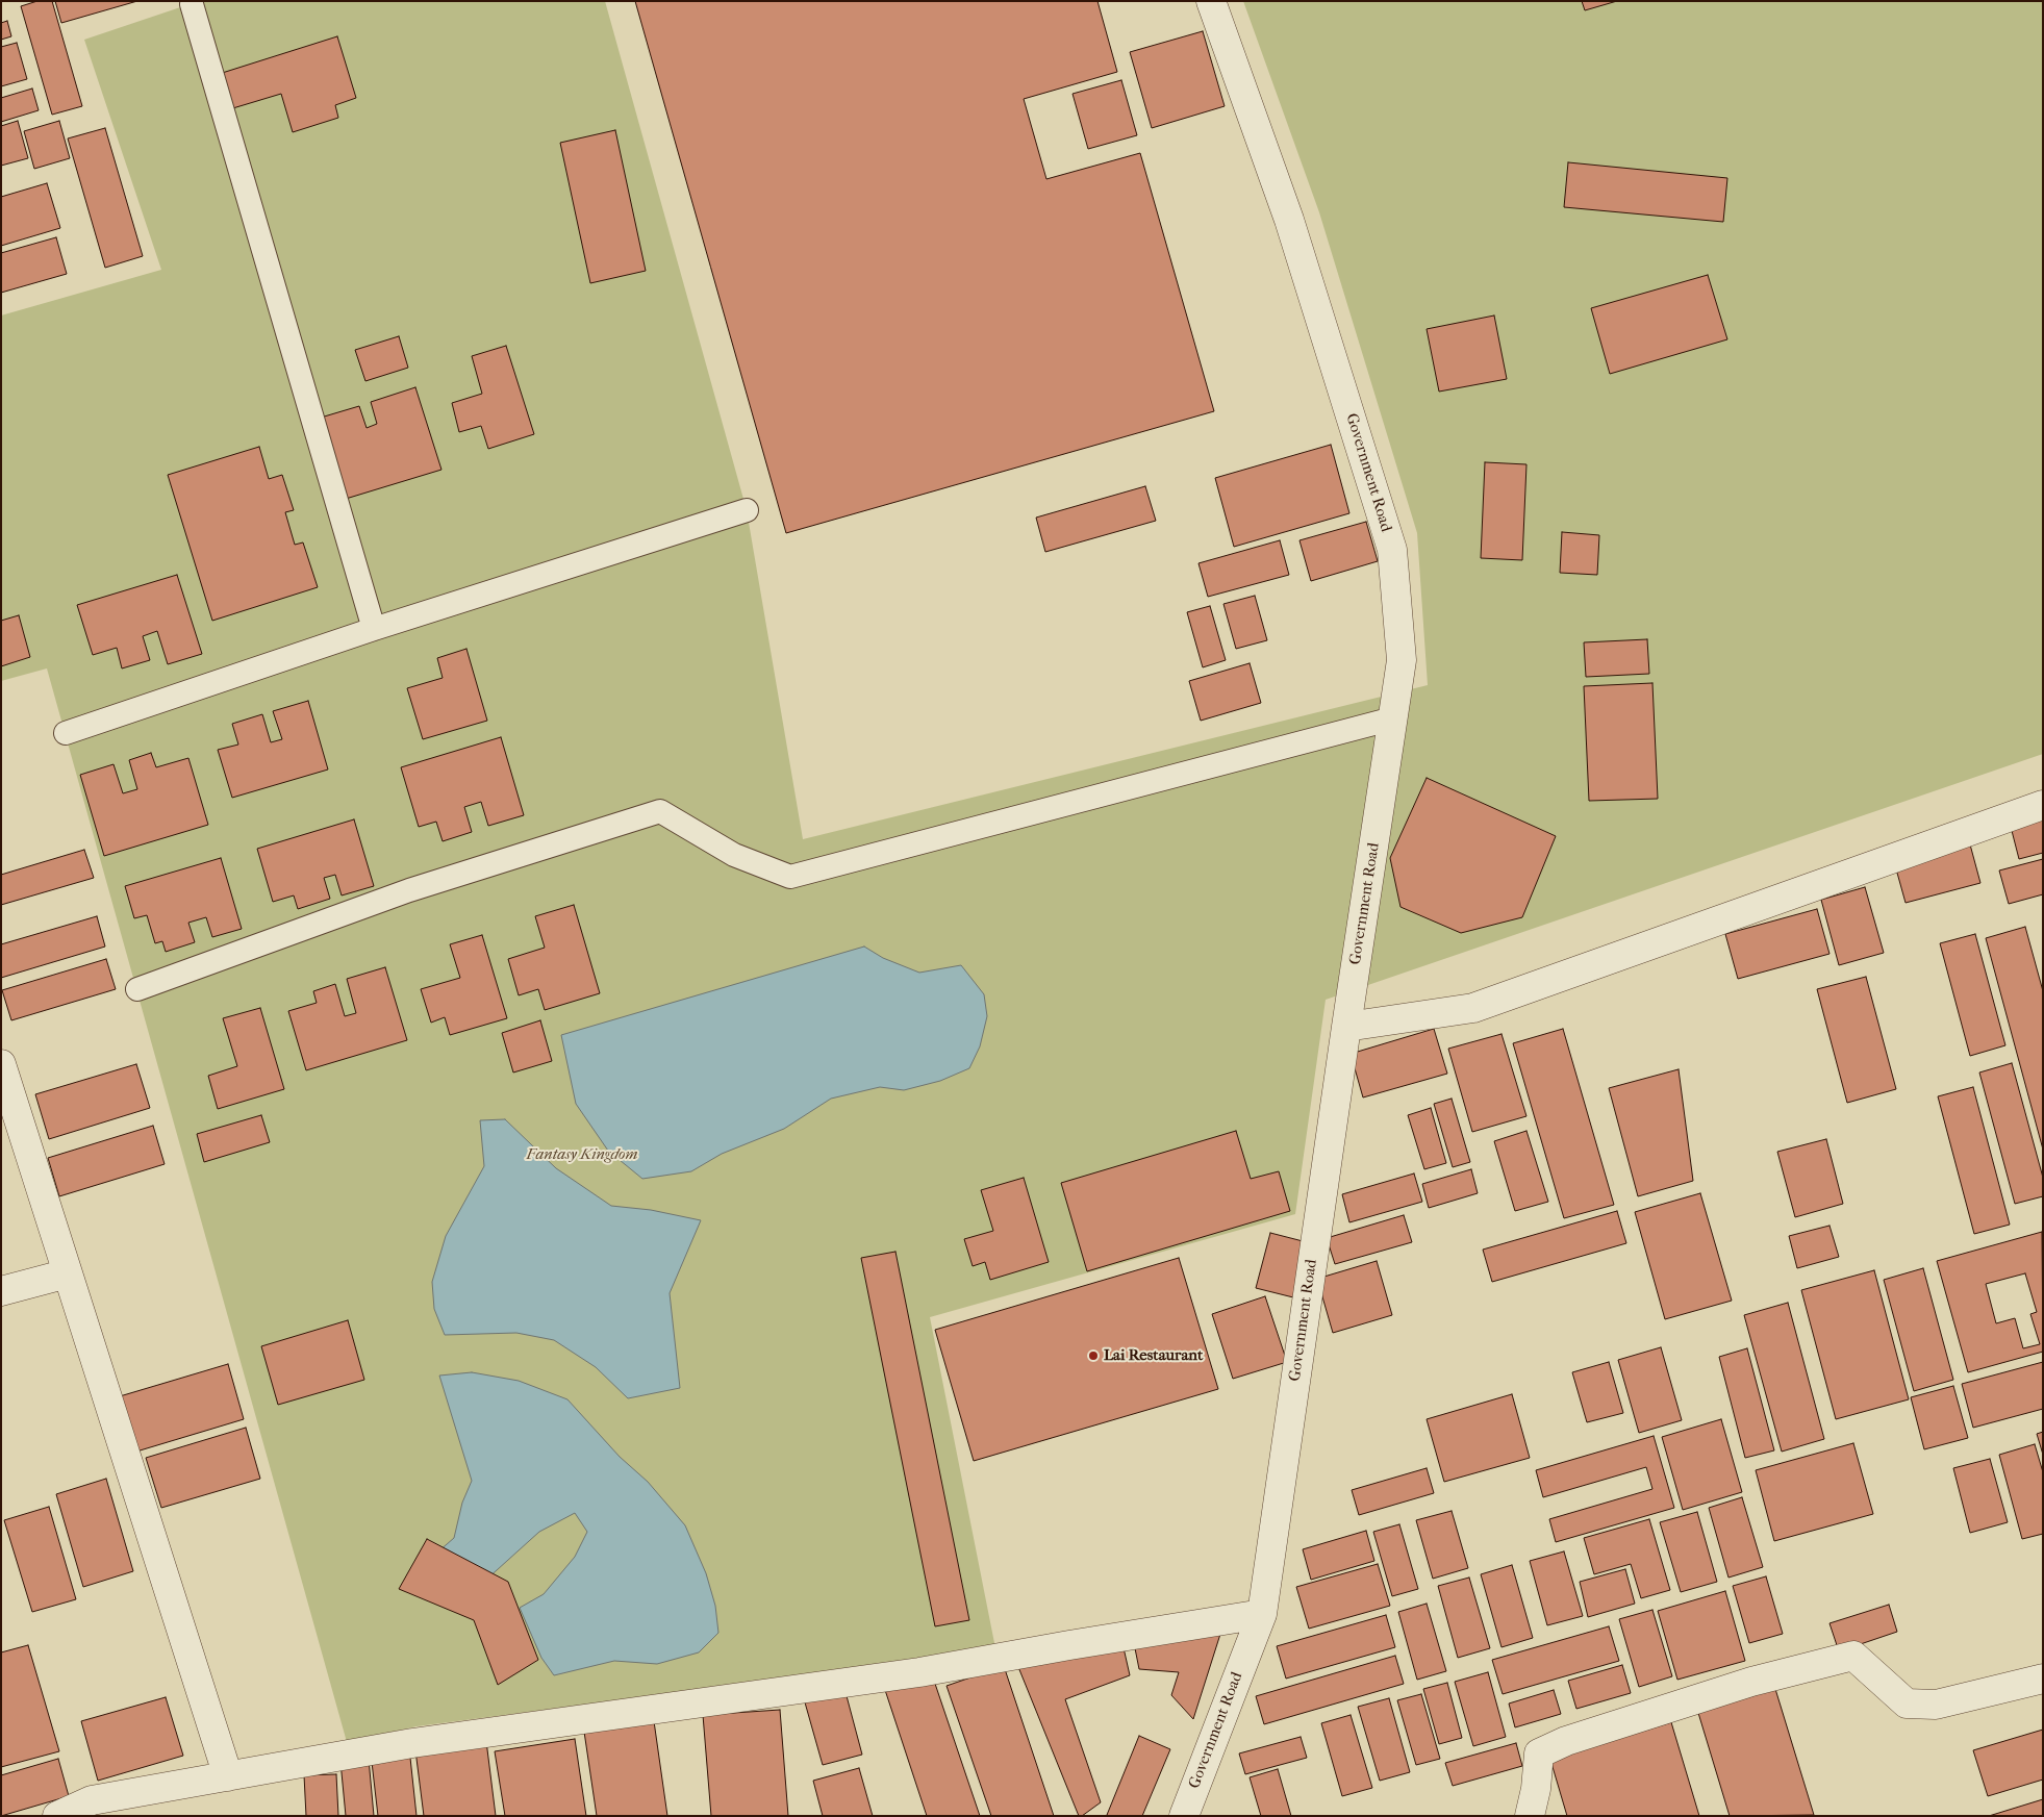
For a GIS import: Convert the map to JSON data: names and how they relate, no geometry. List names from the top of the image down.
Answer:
{
  "streets": {
    "street": ["Government Road"]
  },
  "parks": ["Fantasy Kingdom"],
  "places": ["Lai Restaurant"]
}
